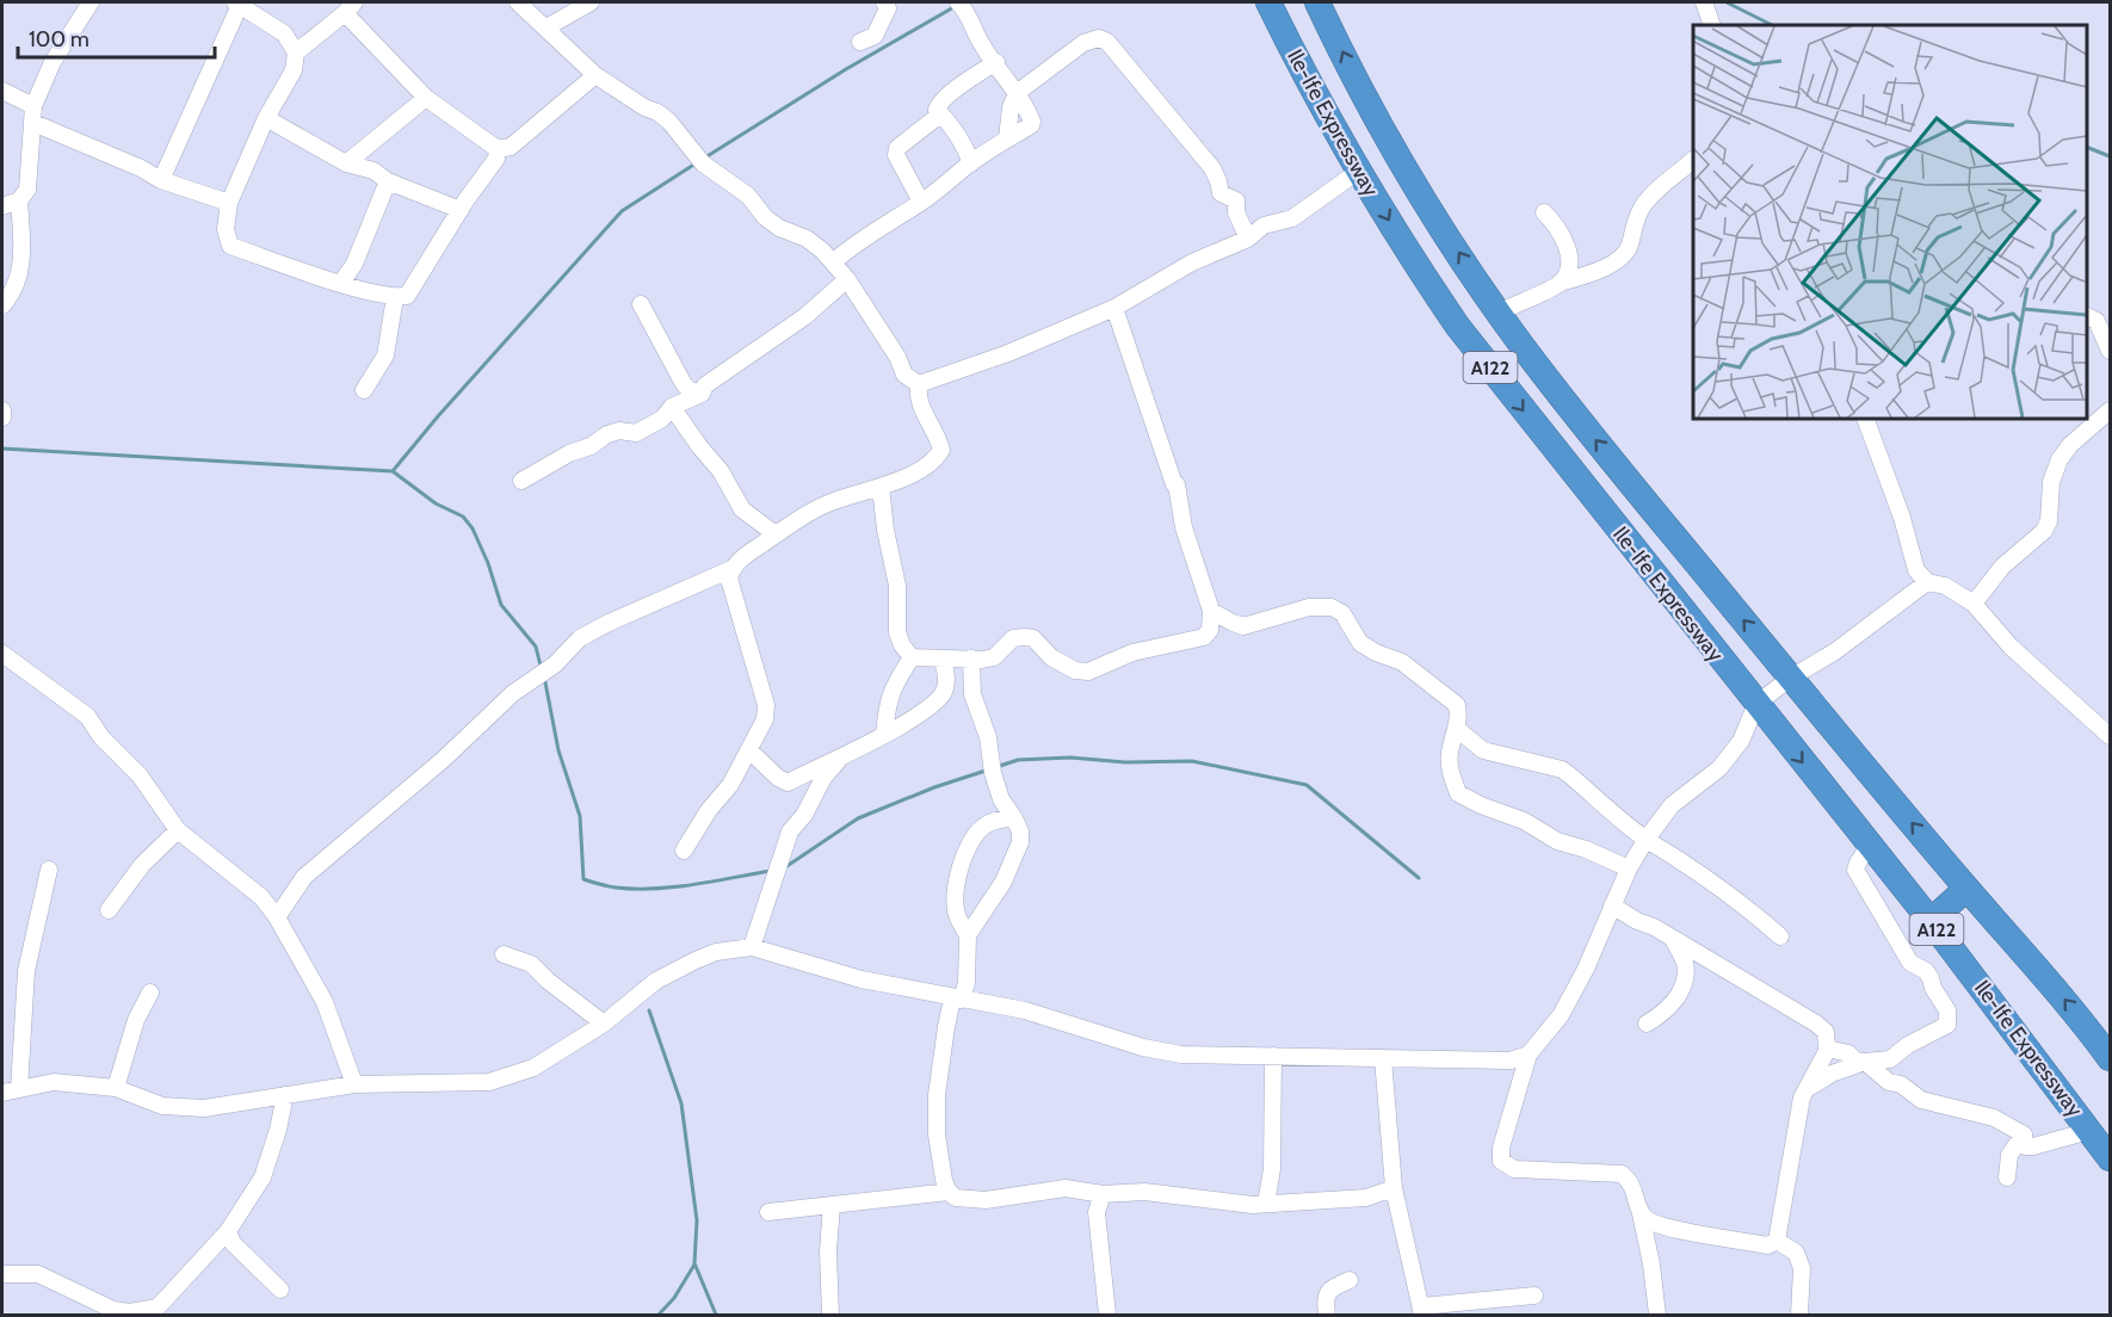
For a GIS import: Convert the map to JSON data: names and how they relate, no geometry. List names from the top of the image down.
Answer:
{
  "streets": {
    "highway": ["Ile-Ife Expressway", "A122"]
  },
  "scale_bar": "100 m"
}
